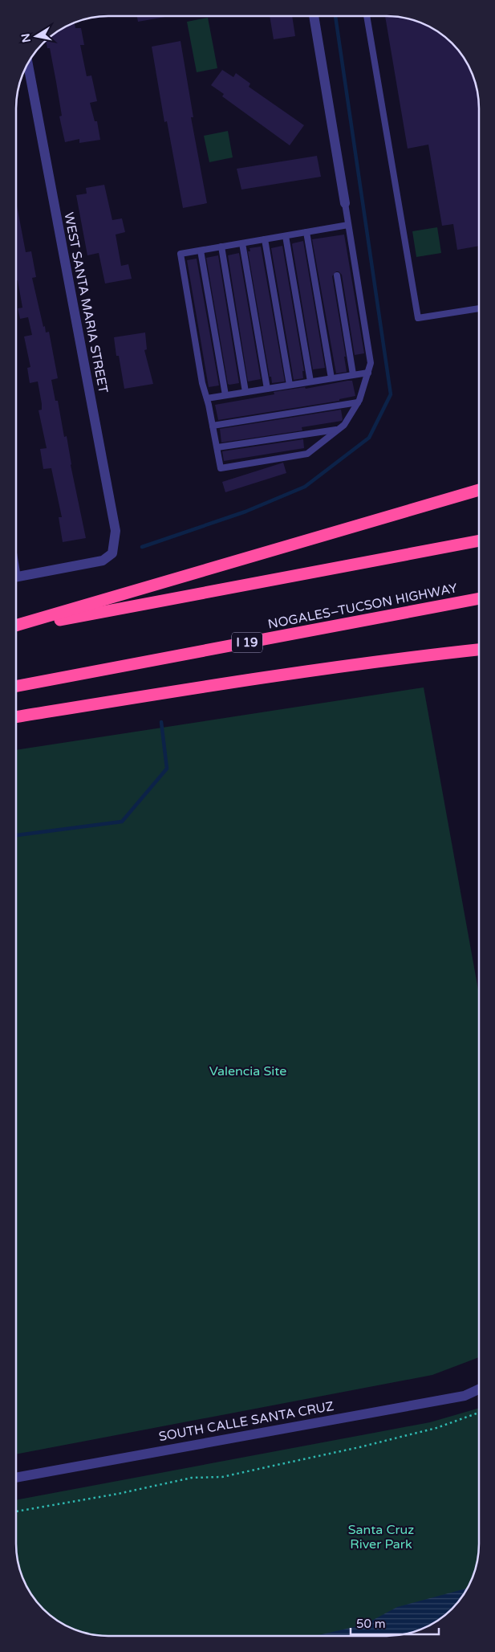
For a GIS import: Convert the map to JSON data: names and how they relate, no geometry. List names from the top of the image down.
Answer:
{
  "streets": {
    "highway": ["NOGALES–TUCSON HIGHWAY", "I 19"],
    "street": ["WEST SANTA MARIA STREET", "SOUTH CALLE SANTA CRUZ"]
  },
  "parks": ["Valencia Site", "Santa Cruz River Park"],
  "scale_bar": "50 m",
  "north": "left"
}
